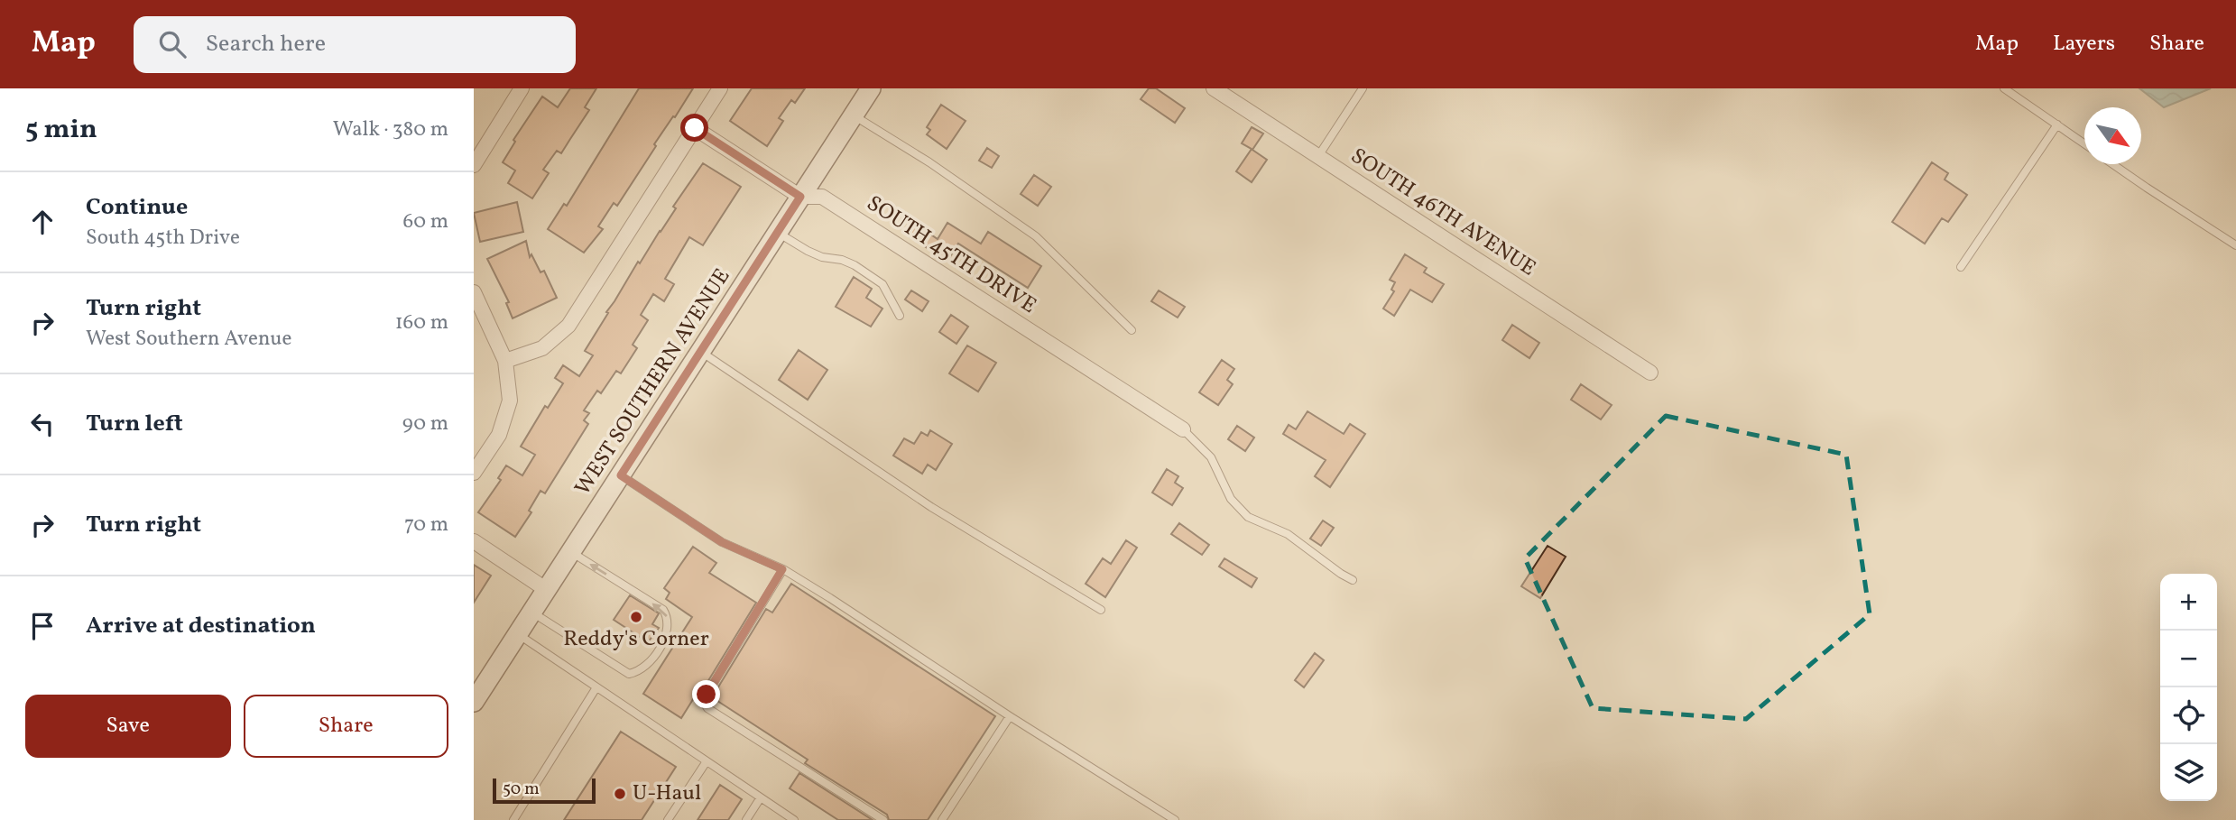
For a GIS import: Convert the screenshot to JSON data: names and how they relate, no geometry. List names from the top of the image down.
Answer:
{
  "streets": {
    "main road": ["WEST SOUTHERN AVENUE"],
    "street": ["SOUTH 46TH AVENUE", "SOUTH 45TH DRIVE"]
  },
  "crossings": [
    ["SOUTH 45TH DRIVE", "WEST SOUTHERN AVENUE"]
  ],
  "places": ["Reddy's Corner", "U-Haul"],
  "scale_bar": "50 m",
  "north": "bottom right",
  "page": {
    "header": "Map",
    "search": "Search here",
    "nav": ["Map", "Layers", "Share"],
    "heading": ["5 min", "Walk · 380 m"],
    "list": [
      ["Continue", "South 45th Drive", "60 m"],
      ["Turn right", "West Southern Avenue", "160 m"],
      ["Turn left", "90 m"],
      ["Turn right", "70 m"],
      "Arrive at destination"
    ],
    "map_buttons": ["+", "−"],
    "buttons": ["Save", "Share"],
    "scale": "50 m"
  }
}
